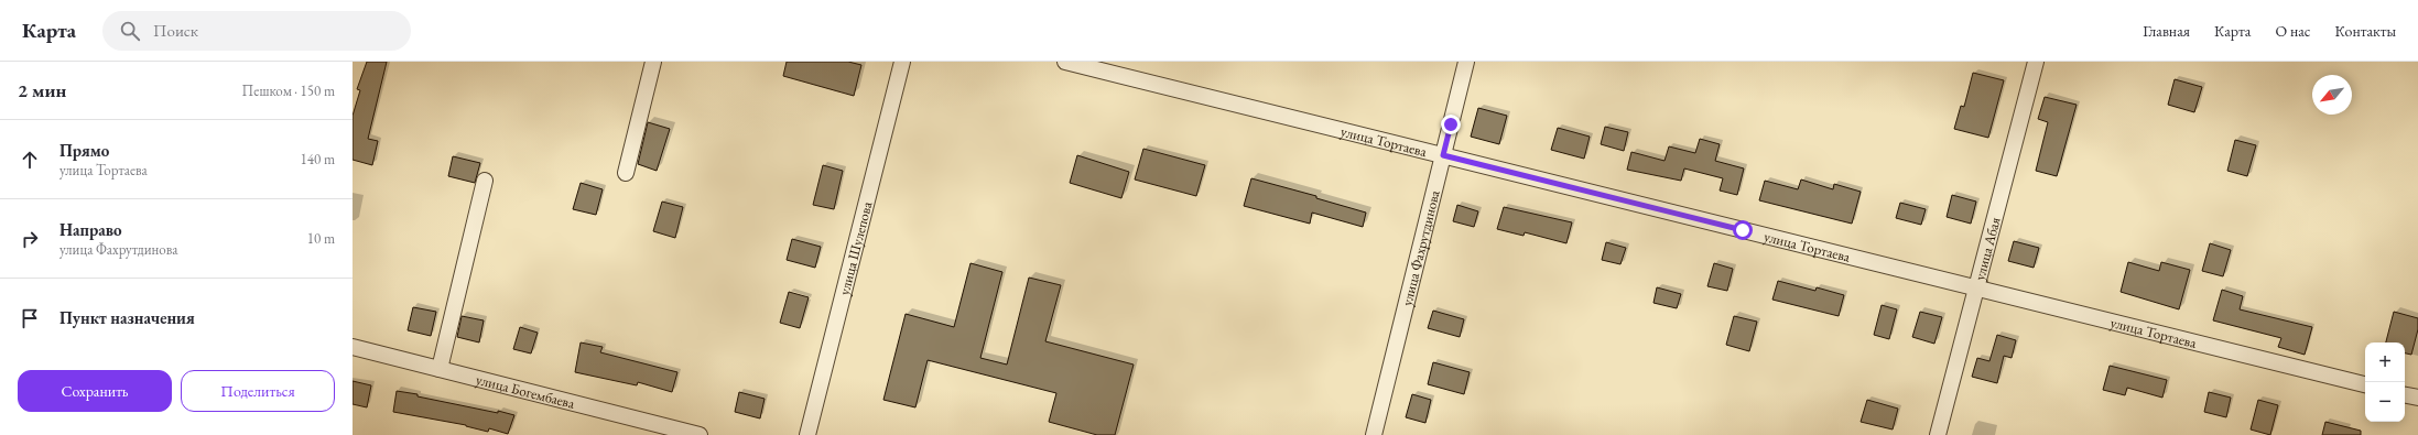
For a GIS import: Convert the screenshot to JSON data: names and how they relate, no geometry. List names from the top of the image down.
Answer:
{
  "streets": {
    "street": [
      "улица Тортаева",
      "улица Фахрутдинова",
      "улица Шулепова",
      "улица Абая",
      "улица Богембаева"
    ]
  },
  "crossings": [
    ["улица Тортаева", "улица Фахрутдинова"],
    ["улица Тортаева", "улица Абая"]
  ],
  "north": "bottom left",
  "page": {
    "header": "Карта",
    "search": "Поиск",
    "nav": [
      "Главная",
      "Карта",
      "О нас",
      "Контакты"
    ],
    "heading": ["2 мин", "Пешком · 150 m"],
    "list": [
      ["Прямо", "улица Тортаева", "140 m"],
      ["Направо", "улица Фахрутдинова", "10 m"],
      "Пункт назначения"
    ],
    "map_buttons": ["+", "−"],
    "buttons": ["Сохранить", "Поделиться"]
  }
}
